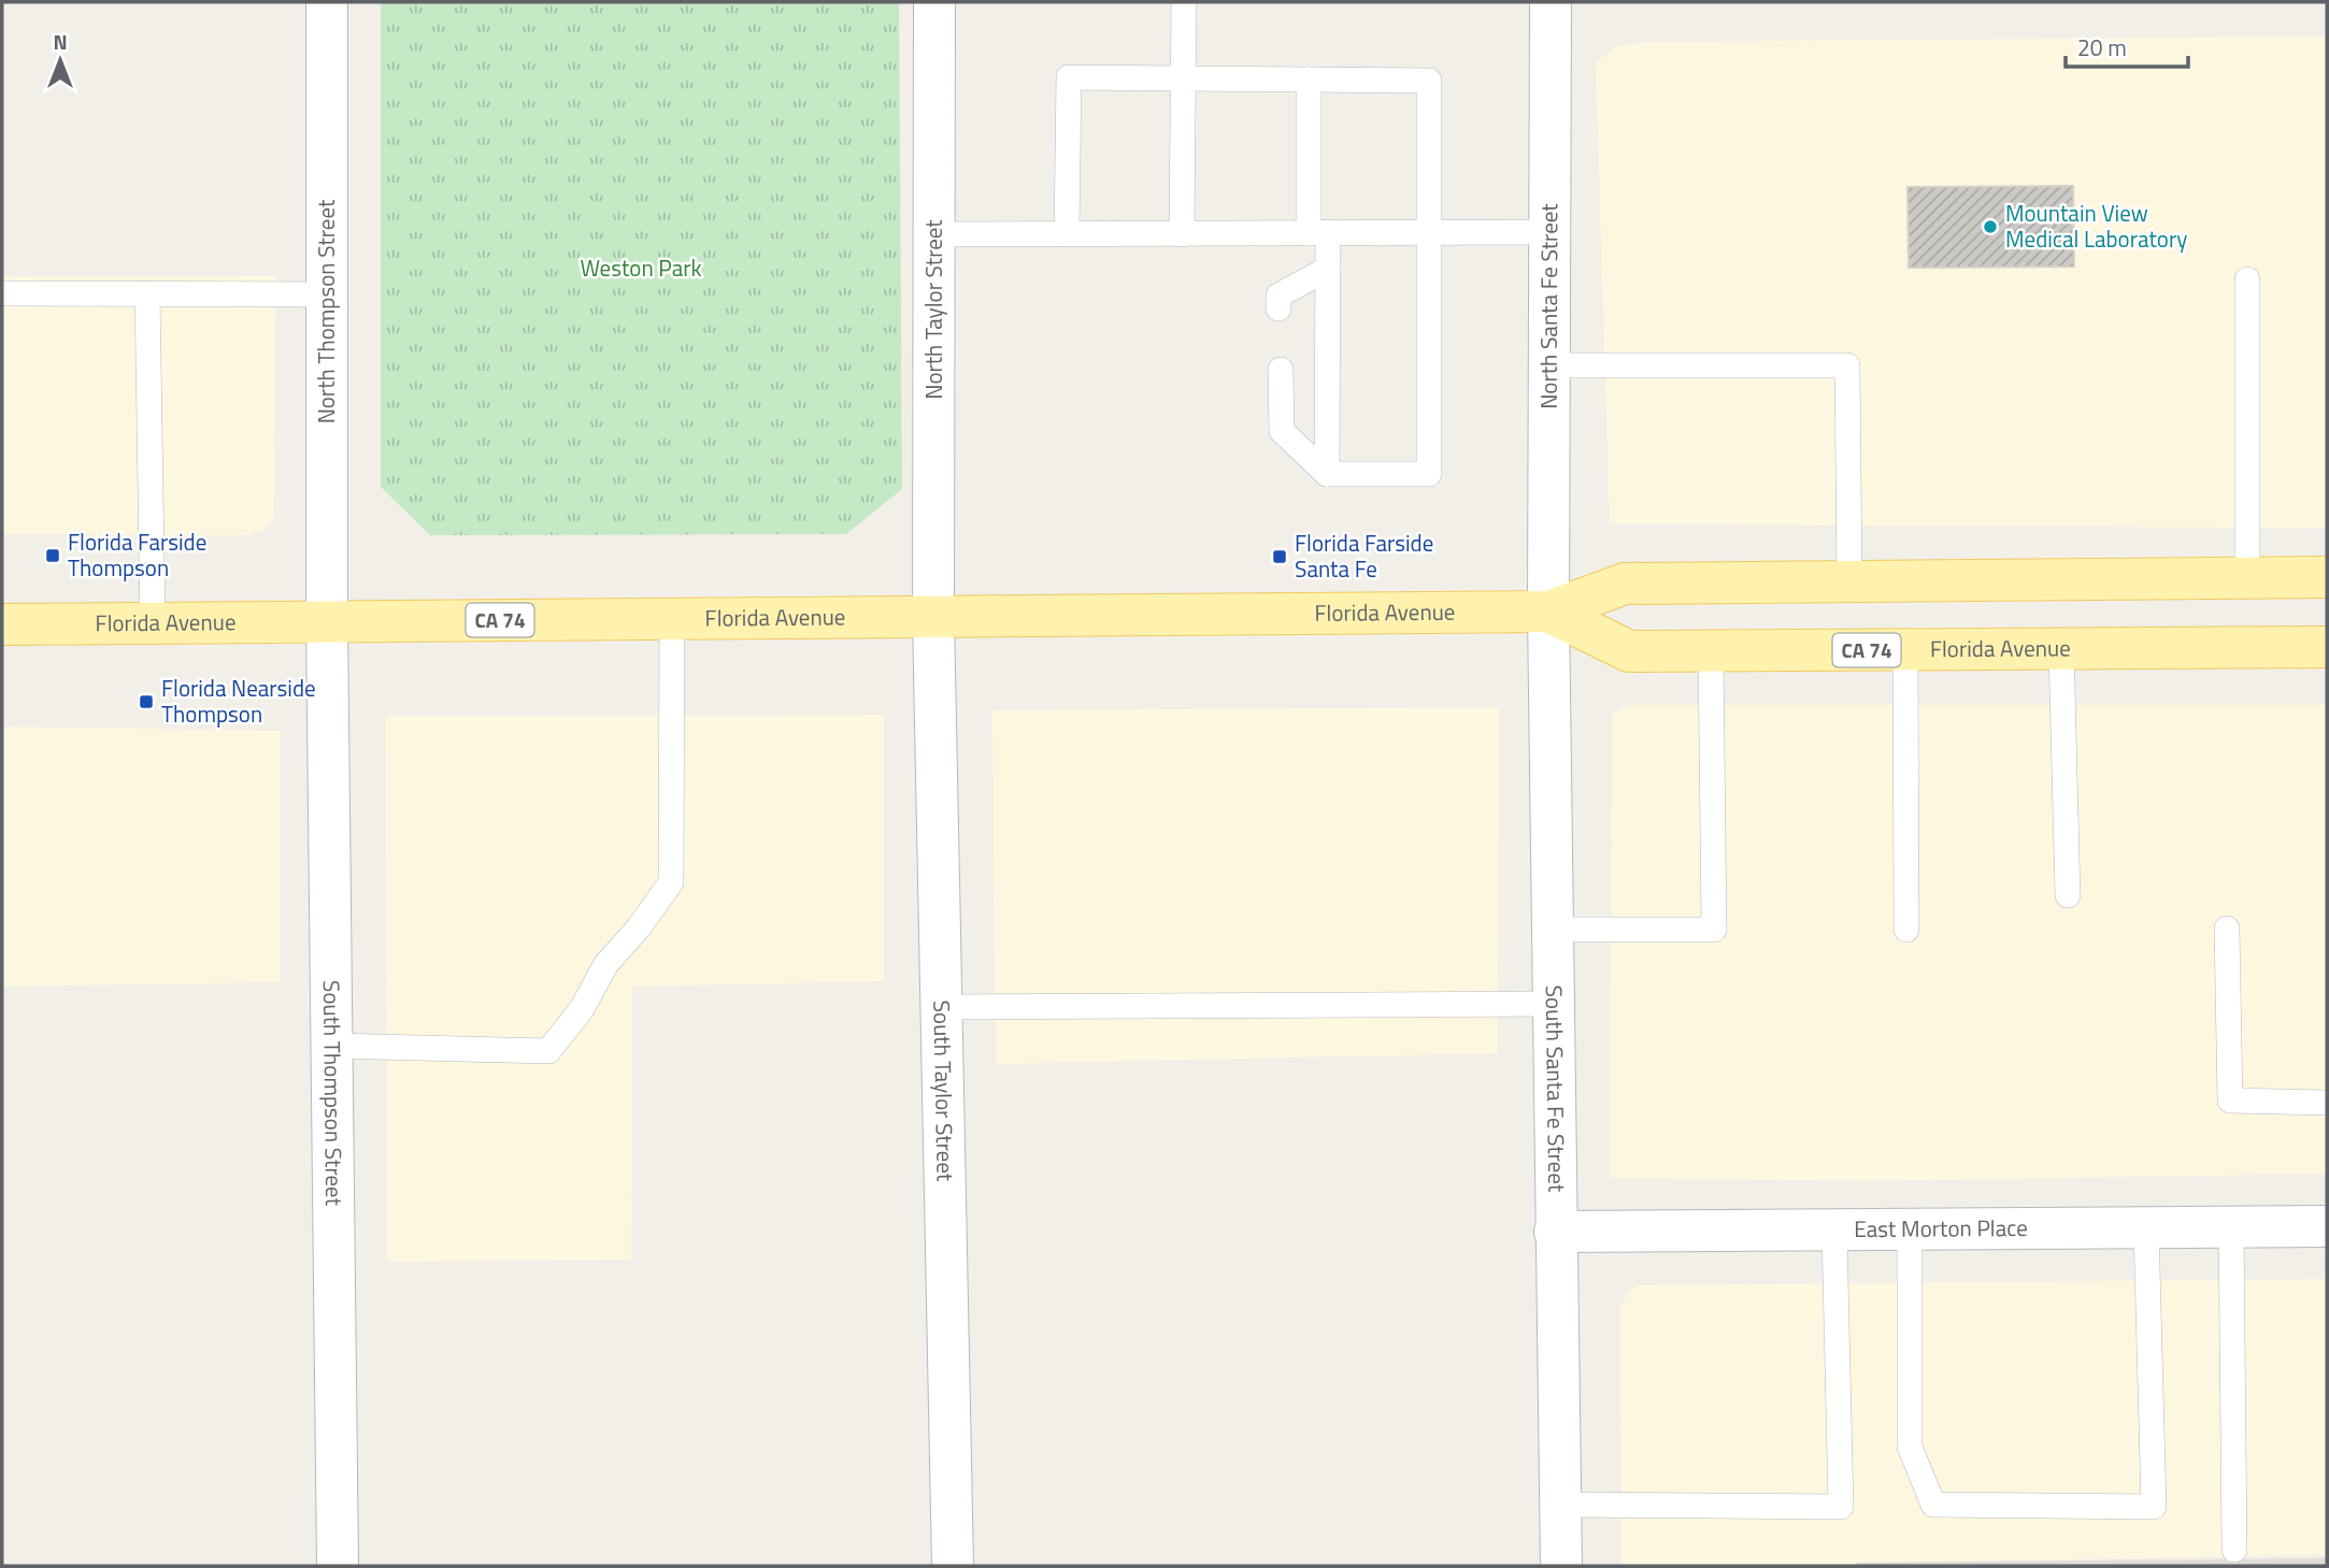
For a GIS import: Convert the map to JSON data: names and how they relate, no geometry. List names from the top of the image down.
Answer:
{
  "streets": {
    "main road": ["Florida Avenue", "CA 74"],
    "street": [
      "North Santa Fe Street",
      "North Taylor Street",
      "North Thompson Street",
      "South Santa Fe Street",
      "South Taylor Street",
      "South Thompson Street",
      "East Morton Place"
    ]
  },
  "crossings": [
    ["North Santa Fe Street", "Florida Avenue"],
    ["North Santa Fe Street", "South Santa Fe Street"],
    ["North Taylor Street", "Florida Avenue"],
    ["North Taylor Street", "South Taylor Street"],
    ["North Thompson Street", "Florida Avenue"],
    ["North Thompson Street", "South Thompson Street"],
    ["Florida Avenue", "South Santa Fe Street"],
    ["Florida Avenue", "South Taylor Street"],
    ["Florida Avenue", "South Thompson Street"],
    ["South Santa Fe Street", "East Morton Place"]
  ],
  "parks": ["Weston Park"],
  "places": {
    "other": ["Mountain View Medical Laboratory"],
    "transit": ["Florida Farside Thompson", "Florida Farside Santa Fe", "Florida Nearside Thompson"]
  },
  "scale_bar": "20 m",
  "north": "top"
}
